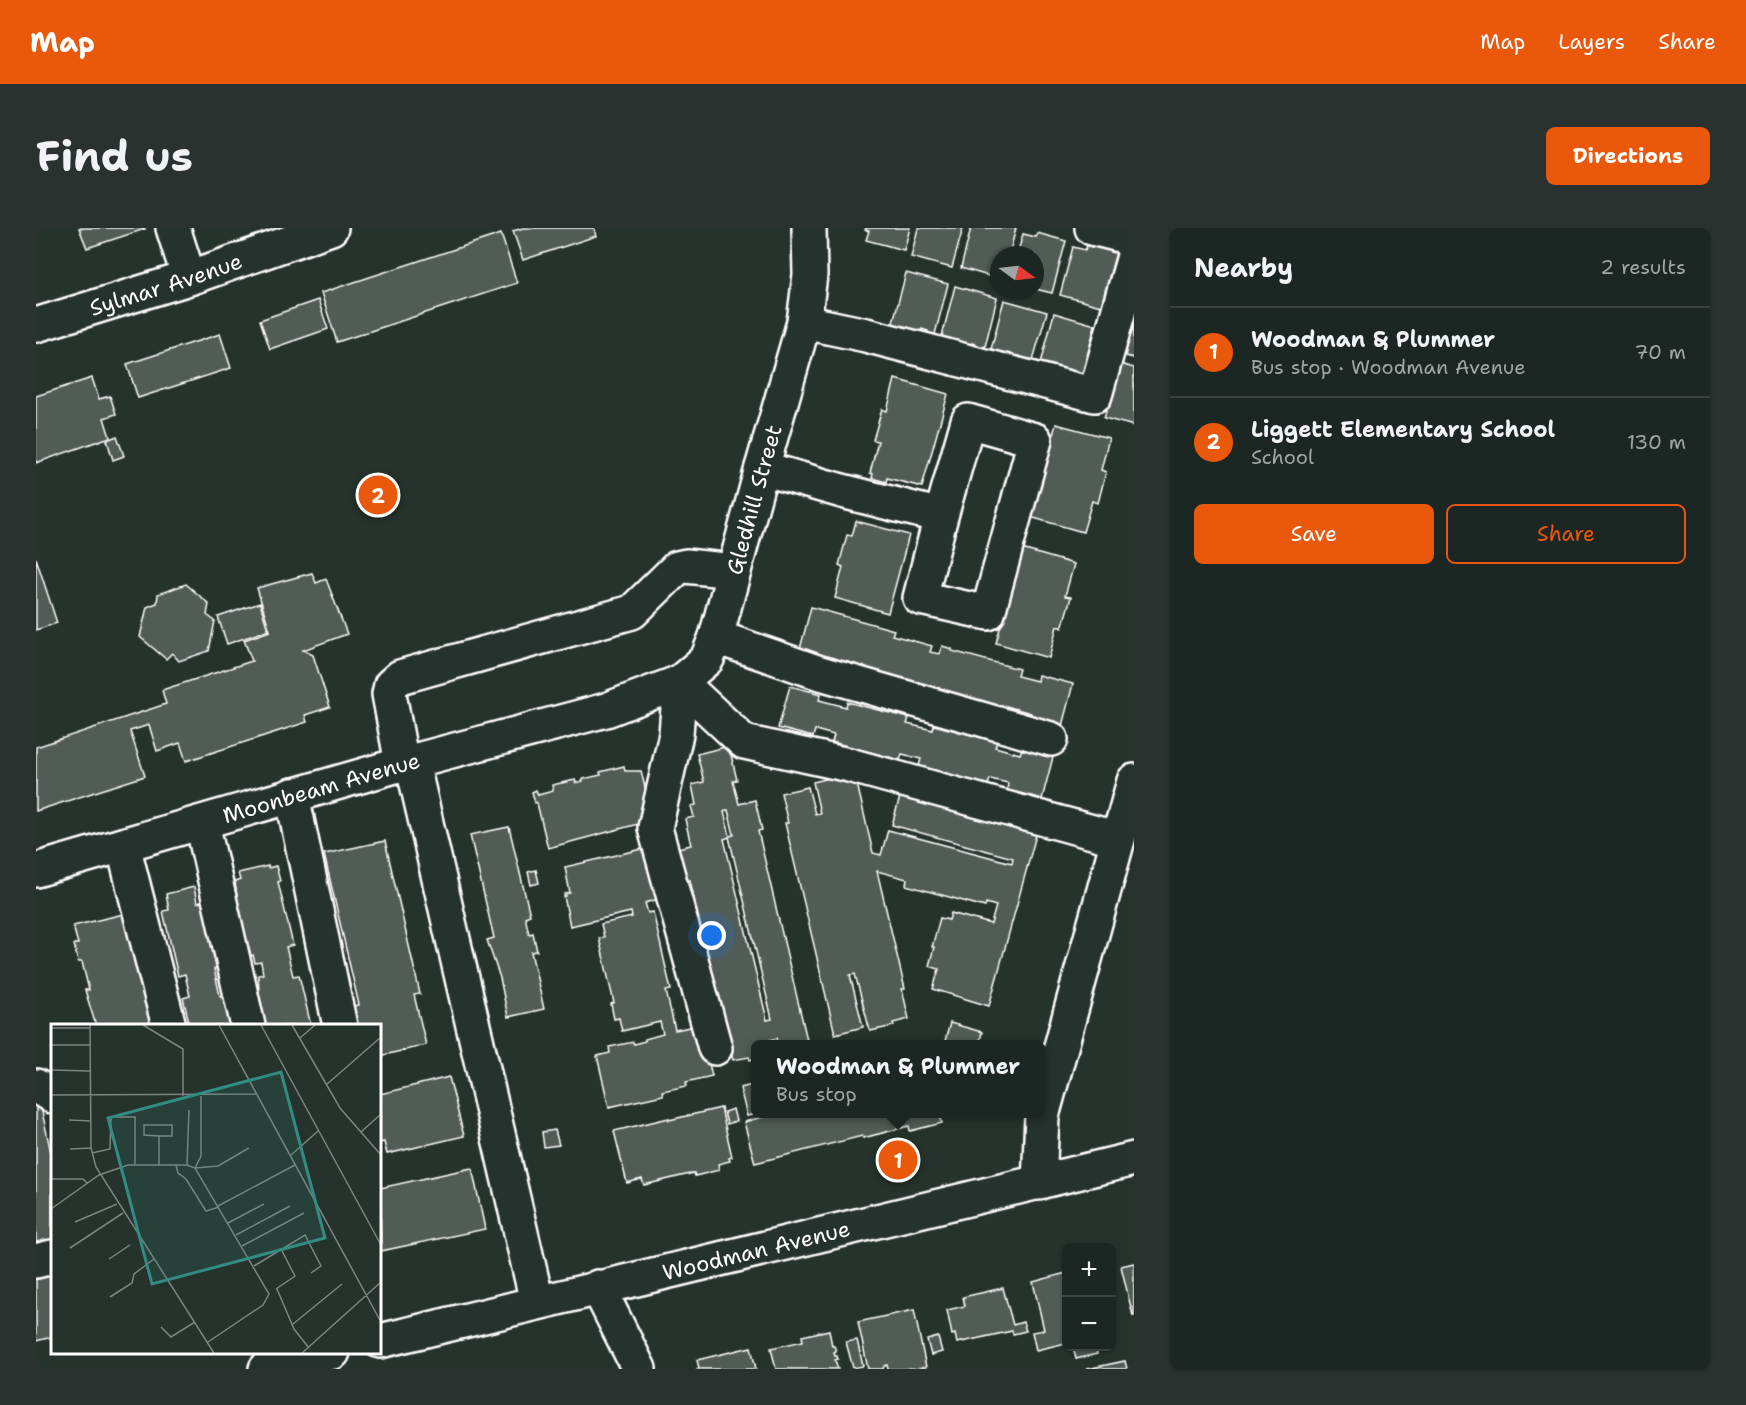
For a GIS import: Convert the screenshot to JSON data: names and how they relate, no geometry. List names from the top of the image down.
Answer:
{
  "streets": {
    "street": [
      "Sylmar Avenue",
      "Gledhill Street",
      "Moonbeam Avenue",
      "Woodman Avenue"
    ]
  },
  "crossings": [
    ["Gledhill Street", "Moonbeam Avenue"]
  ],
  "north": "right",
  "page": {
    "header": "Map",
    "nav": ["Map", "Layers", "Share"],
    "buttons": [
      "Directions",
      ["Save", "Share"]
    ],
    "title": "Find us",
    "heading": ["Nearby", "2 results"],
    "list": [
      {
        "mark": "1",
        "name": "Woodman & Plummer",
        "note": "Bus stop · Woodman Avenue",
        "value": "70 m"
      },
      {
        "mark": "2",
        "name": "Liggett Elementary School",
        "note": "School",
        "value": "130 m"
      }
    ],
    "pins": ["2", "1"],
    "popup": ["Woodman & Plummer", "Bus stop"],
    "map_buttons": ["+", "−"]
  }
}
